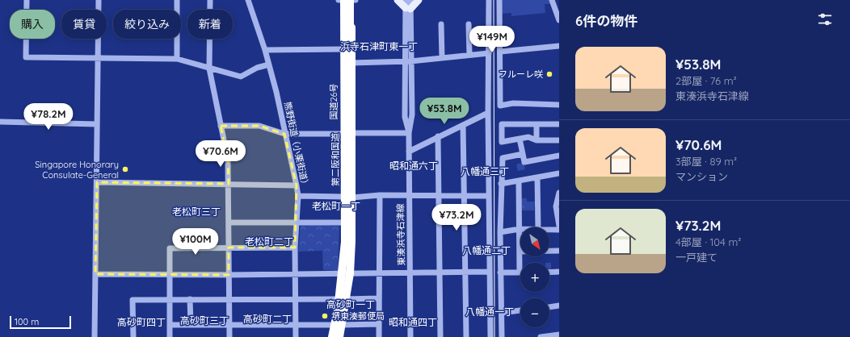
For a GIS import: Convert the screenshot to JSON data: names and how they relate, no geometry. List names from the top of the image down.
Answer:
{
  "streets": {
    "highway": ["国道26号", "第二阪和国道"],
    "street": ["熊野街道（小栗街道）", "東湊浜寺石津線"]
  },
  "crossings": [
    ["国道26号", "第二阪和国道"]
  ],
  "districts": [
    "浜寺石津町東一丁",
    "昭和通六丁",
    "八幡通三丁",
    "老松町一丁",
    "老松町三丁",
    "老松町二丁",
    "八幡通二丁",
    "高砂町一丁",
    "八幡通一丁",
    "高砂町二丁",
    "高砂町三丁",
    "高砂町四丁",
    "昭和通四丁"
  ],
  "places": ["フルーレ咲", "Singapore Honorary Consulate-General", "堺東湊郵便局"],
  "scale_bar": "100 m",
  "north": "bottom right",
  "page": {
    "heading": "6件の物件",
    "chip": [
      "購入",
      "賃貸",
      "絞り込み",
      "新着"
    ],
    "price": [
      "¥149M",
      "¥53.8M",
      "¥78.2M",
      "¥70.6M",
      "¥73.2M",
      "¥100M"
    ],
    "list": [
      {
        "name": "¥53.8M",
        "note": "2部屋 · 76 m² · 東湊浜寺石津線"
      },
      {
        "name": "¥70.6M",
        "note": "3部屋 · 89 m² · マンション"
      },
      {
        "name": "¥73.2M",
        "note": "4部屋 · 104 m² · 一戸建て"
      }
    ],
    "map_buttons": ["+", "−"],
    "scale": "100 m"
  }
}
